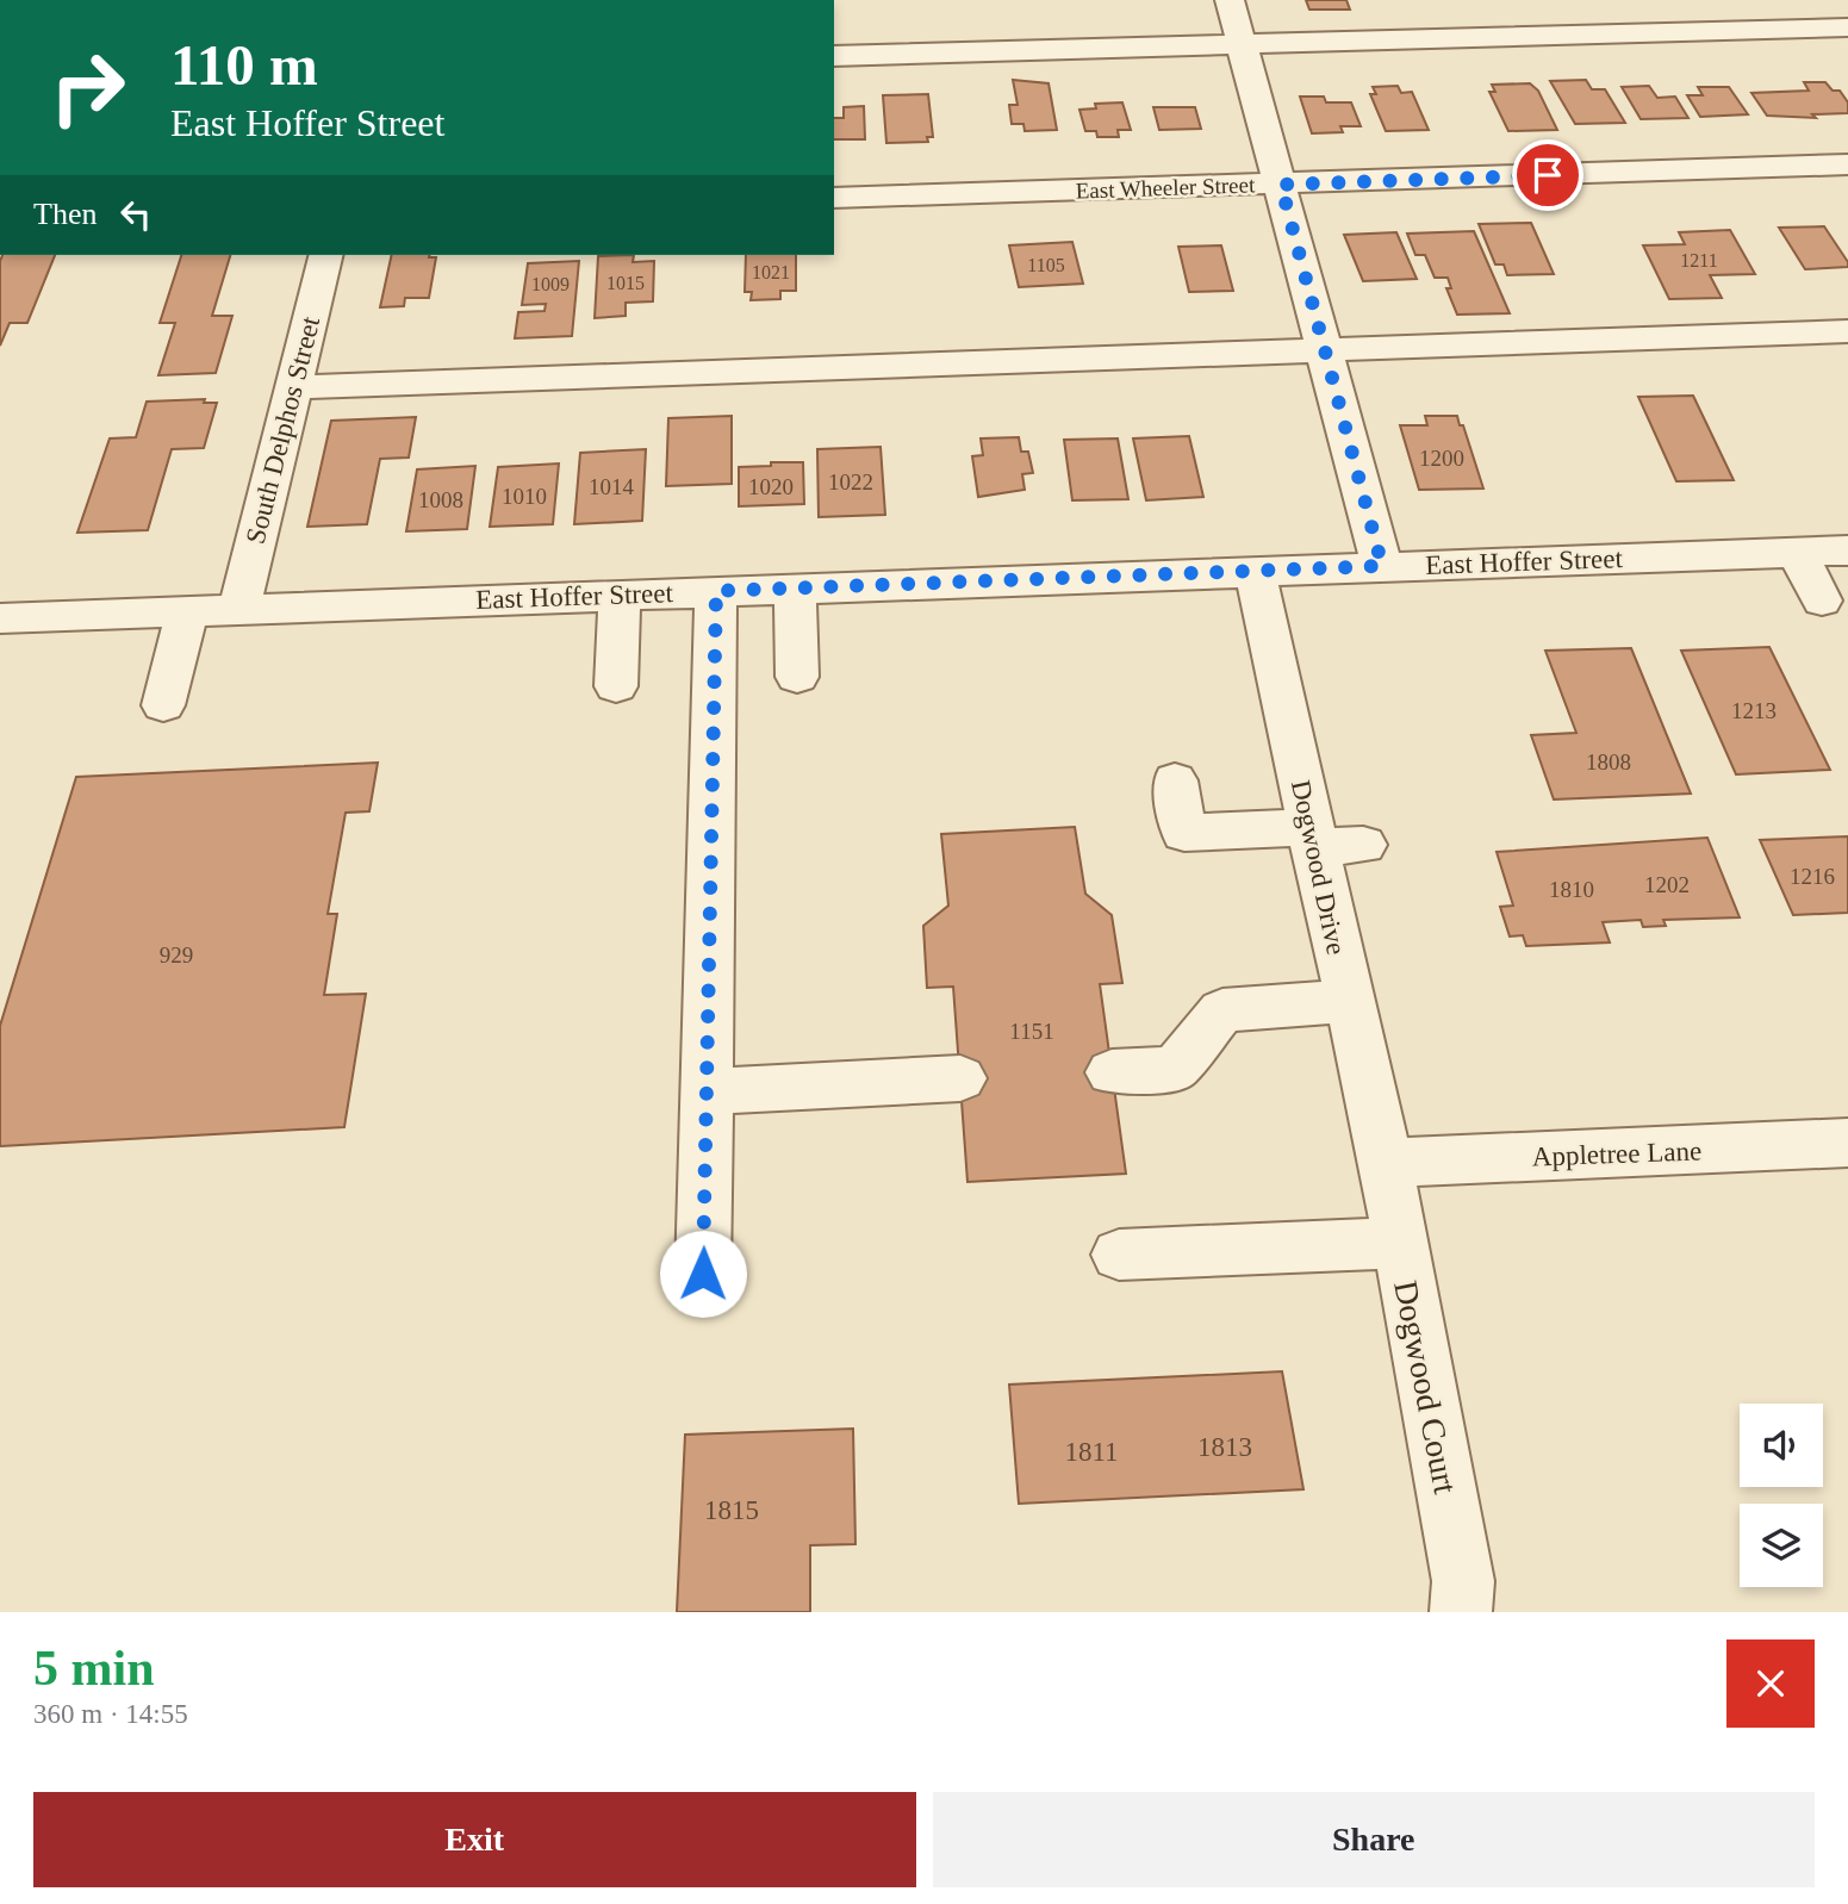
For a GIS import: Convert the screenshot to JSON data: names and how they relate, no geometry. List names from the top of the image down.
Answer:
{
  "streets": {
    "street": [
      "East Wheeler Street",
      "South Delphos Street",
      "East Hoffer Street",
      "Dogwood Drive",
      "Appletree Lane",
      "Dogwood Court"
    ]
  },
  "crossings": [
    ["South Delphos Street", "East Hoffer Street"],
    ["East Hoffer Street", "Dogwood Drive"],
    ["Dogwood Drive", "Appletree Lane"],
    ["Dogwood Drive", "Dogwood Court"],
    ["Appletree Lane", "Dogwood Court"]
  ],
  "house_numbers": [
    "1211",
    "1105",
    "1021",
    "1015",
    "1009",
    "1200",
    "1022",
    "1014",
    "1020",
    "1010",
    "1008",
    "1213",
    "1808",
    "1216",
    "1202",
    "1810",
    "929",
    "1151",
    "1813",
    "1811",
    "1815"
  ],
  "page": {
    "turn": ["110 m", "East Hoffer Street"],
    "then": "Then",
    "heading": ["5 min", "360 m · 14:55"],
    "buttons": ["Exit", "Share"]
  }
}
